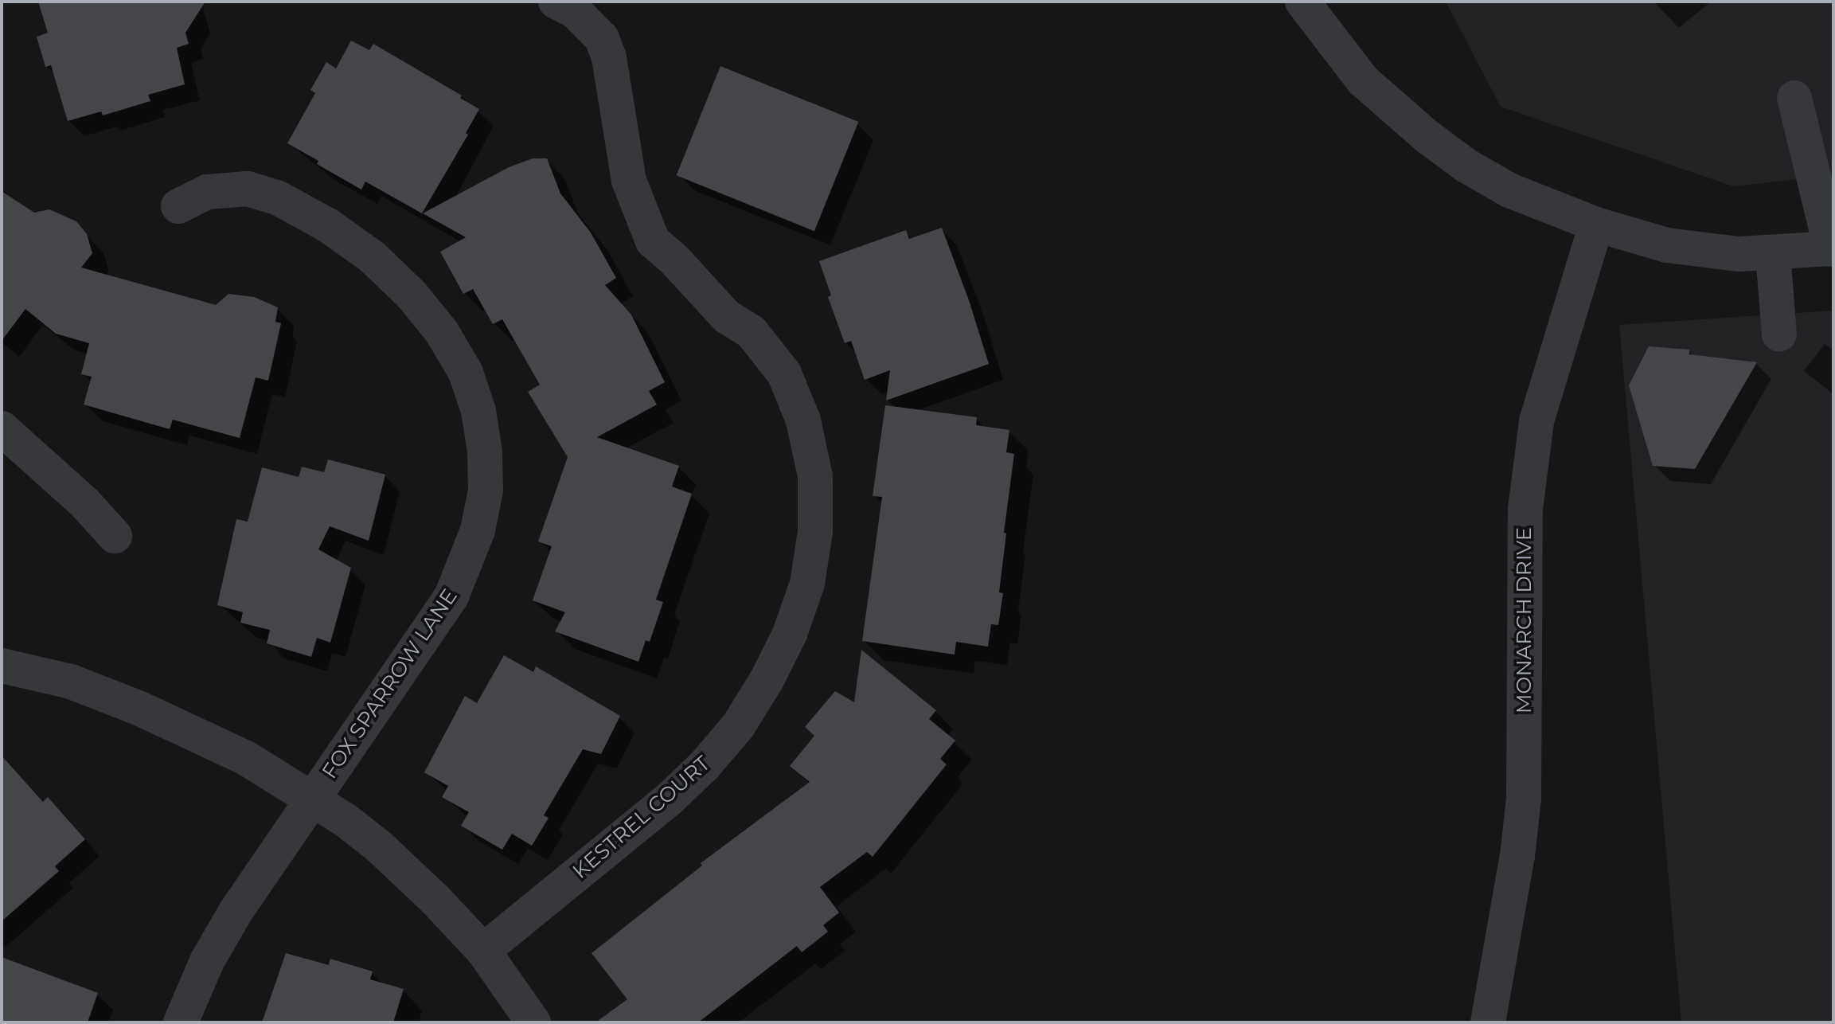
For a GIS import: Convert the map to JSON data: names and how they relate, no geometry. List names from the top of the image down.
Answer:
{
  "streets": {
    "street": ["MONARCH DRIVE", "FOX SPARROW LANE", "KESTREL COURT"]
  }
}
